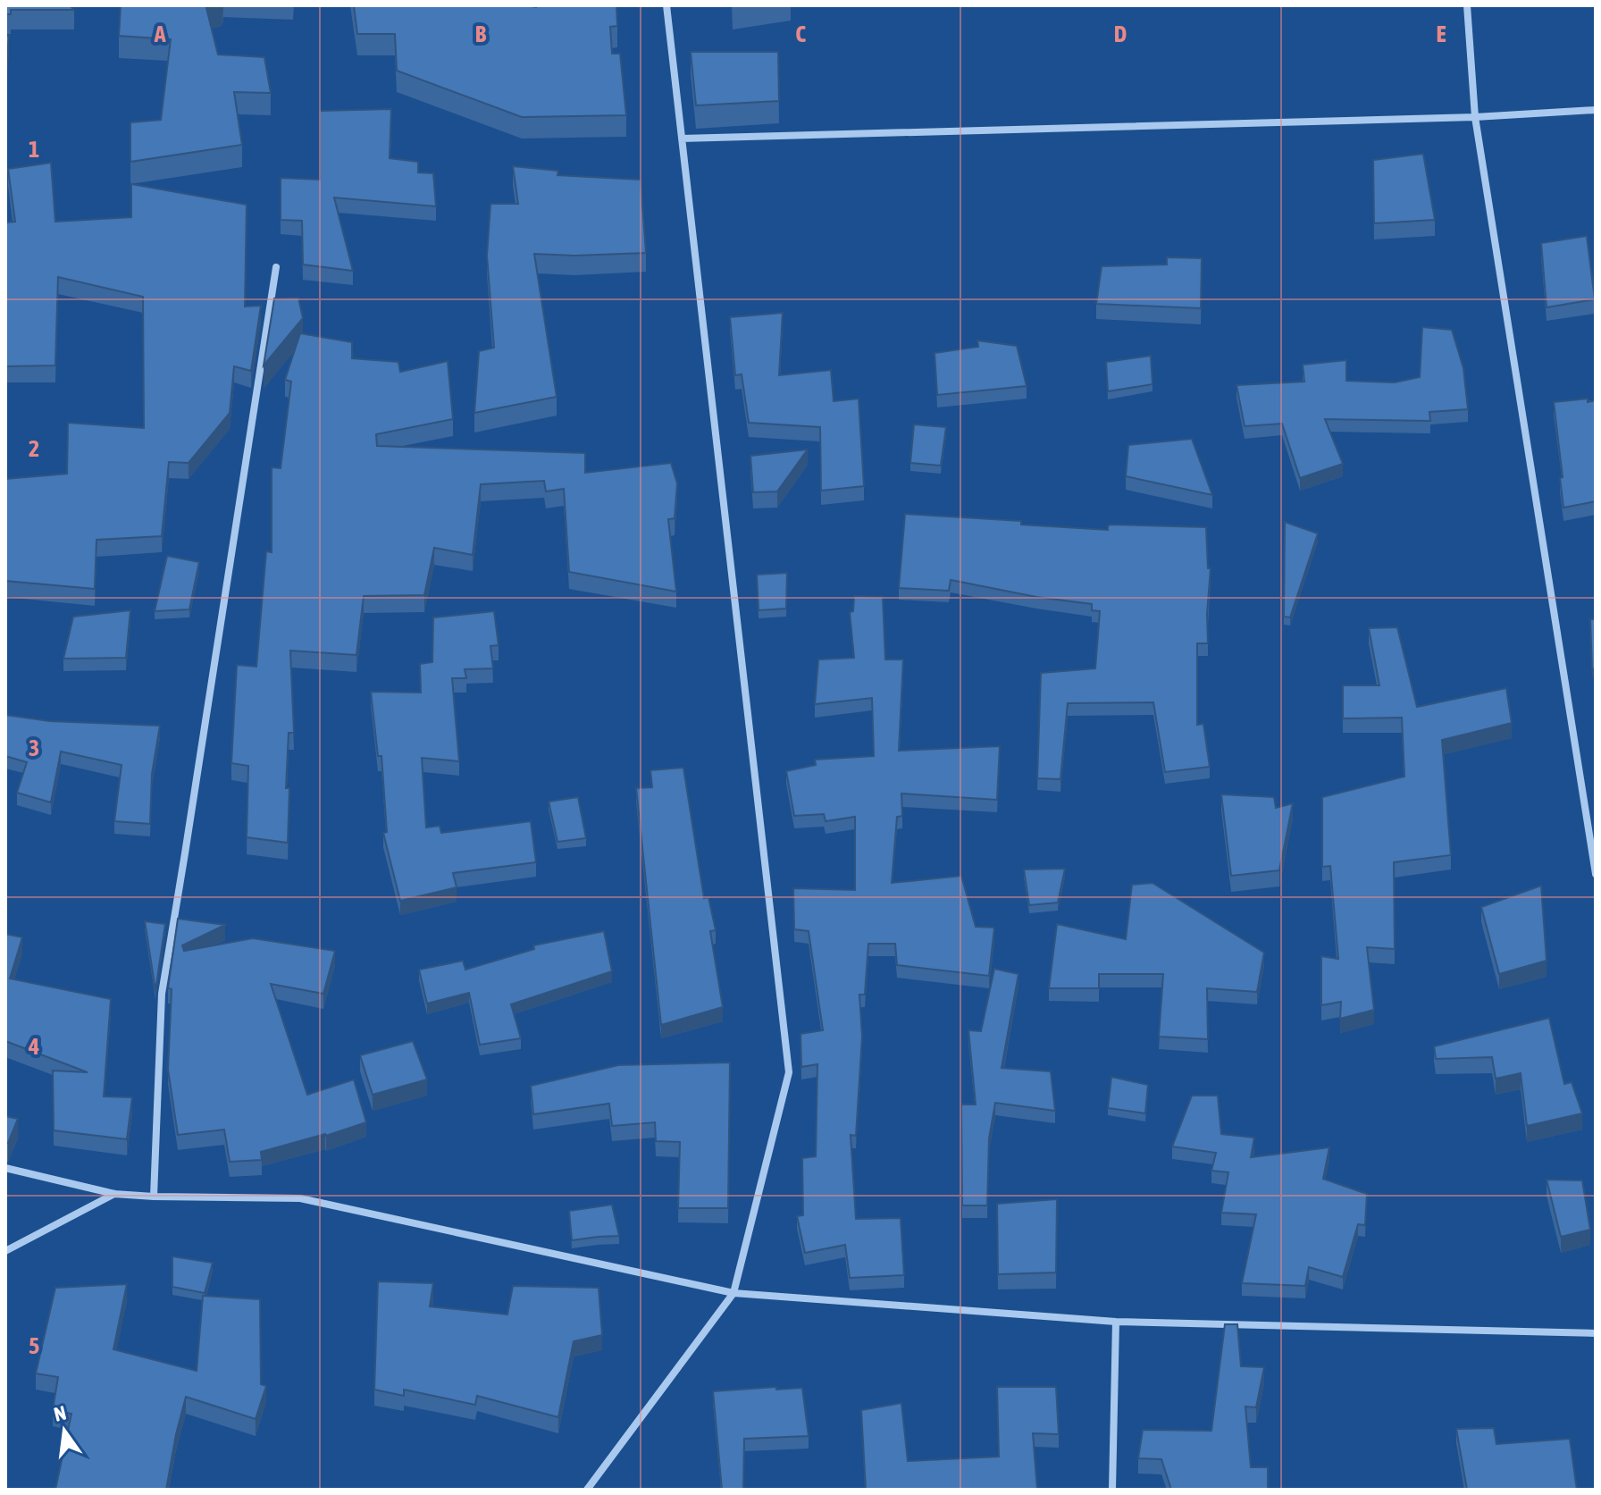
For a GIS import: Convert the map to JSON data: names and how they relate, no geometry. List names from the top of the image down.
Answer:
{
  "north": "top",
  "grid": {
    "columns": [
      "A",
      "B",
      "C",
      "D",
      "E"
    ],
    "rows": [
      "1",
      "2",
      "3",
      "4",
      "5"
    ]
  }
}
